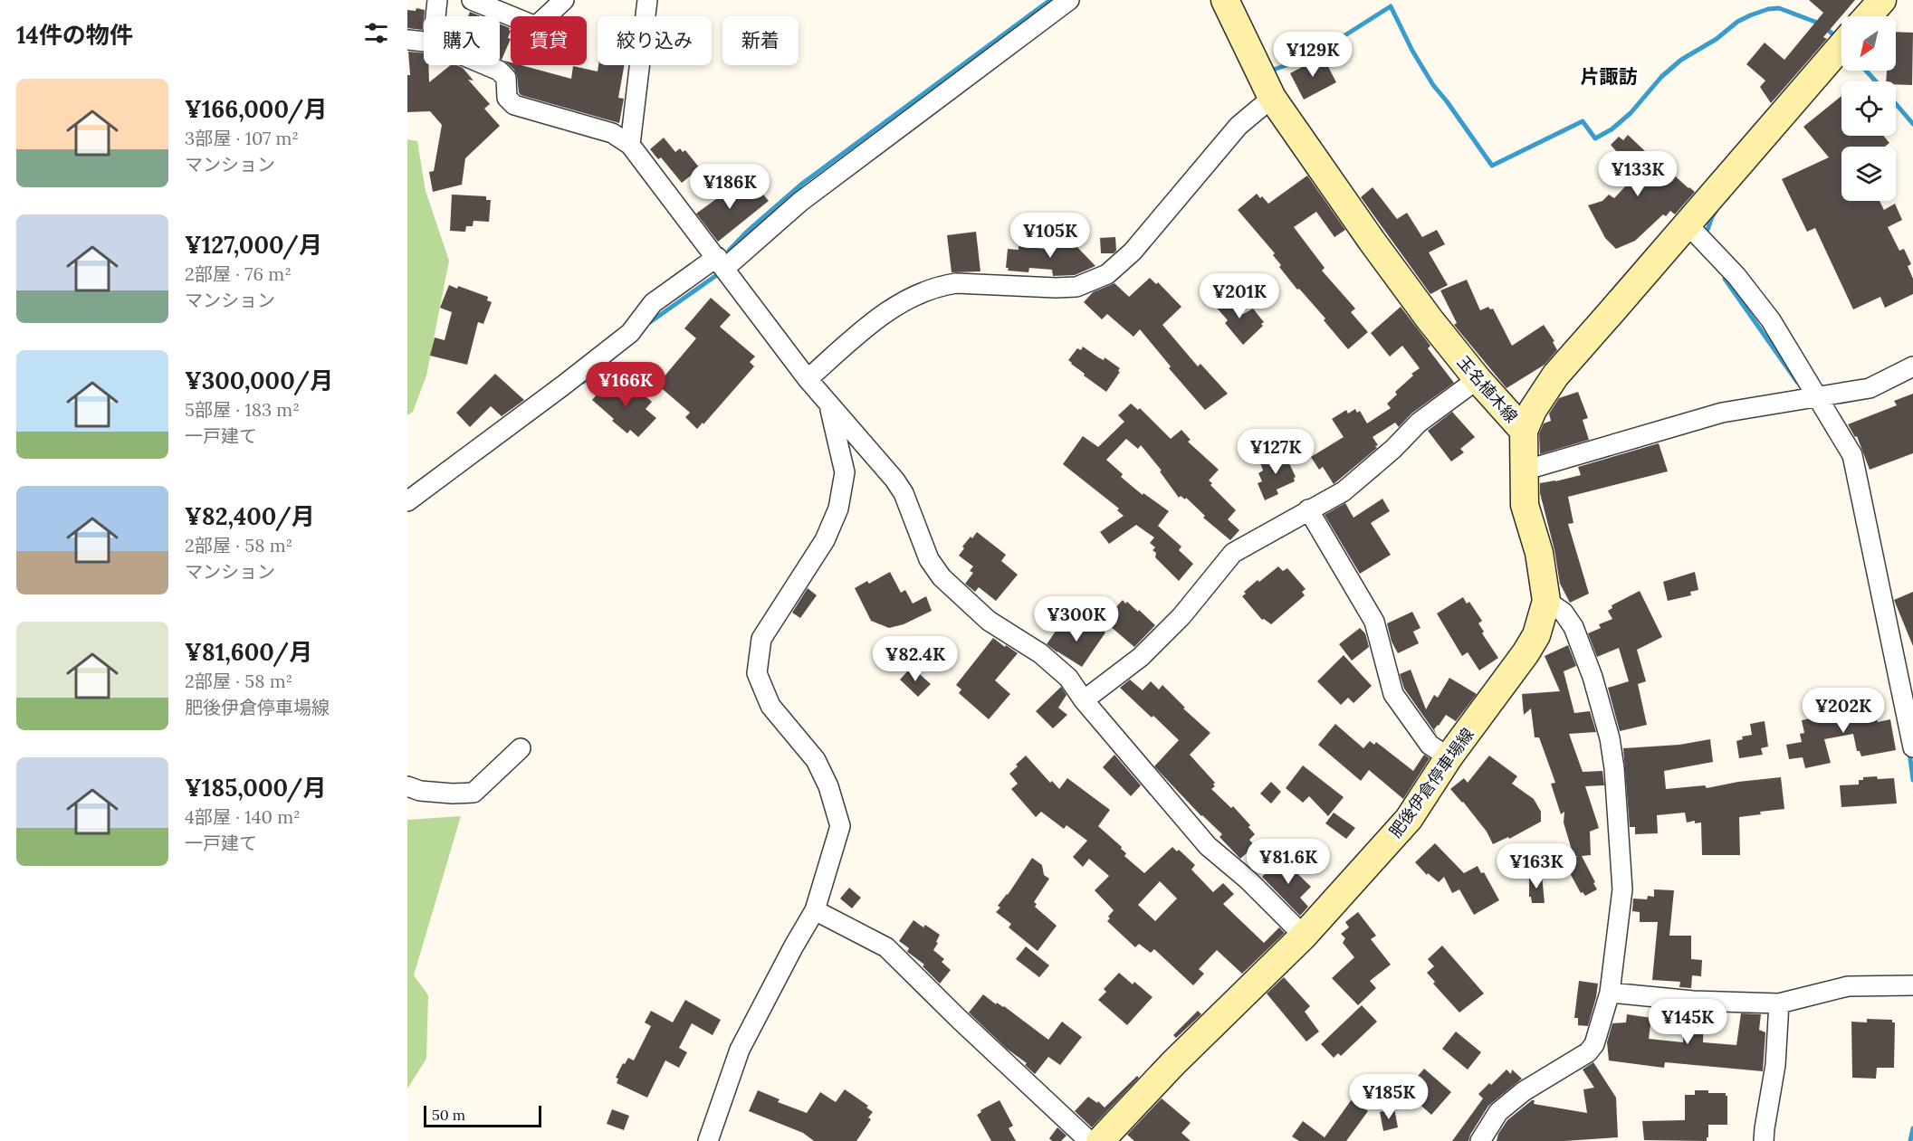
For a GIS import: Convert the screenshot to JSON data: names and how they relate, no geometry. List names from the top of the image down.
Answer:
{
  "streets": {
    "main road": ["玉名植木線", "肥後伊倉停車場線"]
  },
  "crossings": [
    ["玉名植木線", "肥後伊倉停車場線"]
  ],
  "districts": ["片諏訪"],
  "scale_bar": "50 m",
  "north": "bottom left",
  "page": {
    "heading": "14件の物件",
    "chip": [
      "購入",
      "賃貸",
      "絞り込み",
      "新着"
    ],
    "price": [
      "¥129K",
      "¥133K",
      "¥186K",
      "¥105K",
      "¥201K",
      "¥166K",
      "¥127K",
      "¥300K",
      "¥82.4K",
      "¥202K",
      "¥81.6K",
      "¥163K",
      "¥145K",
      "¥185K"
    ],
    "list": [
      {
        "name": "¥166,000/月",
        "note": "3部屋 · 107 m² · マンション"
      },
      {
        "name": "¥127,000/月",
        "note": "2部屋 · 76 m² · マンション"
      },
      {
        "name": "¥300,000/月",
        "note": "5部屋 · 183 m² · 一戸建て"
      },
      {
        "name": "¥82,400/月",
        "note": "2部屋 · 58 m² · マンション"
      },
      {
        "name": "¥81,600/月",
        "note": "2部屋 · 58 m² · 肥後伊倉停車場線"
      },
      {
        "name": "¥185,000/月",
        "note": "4部屋 · 140 m² · 一戸建て"
      }
    ],
    "scale": "50 m"
  }
}
